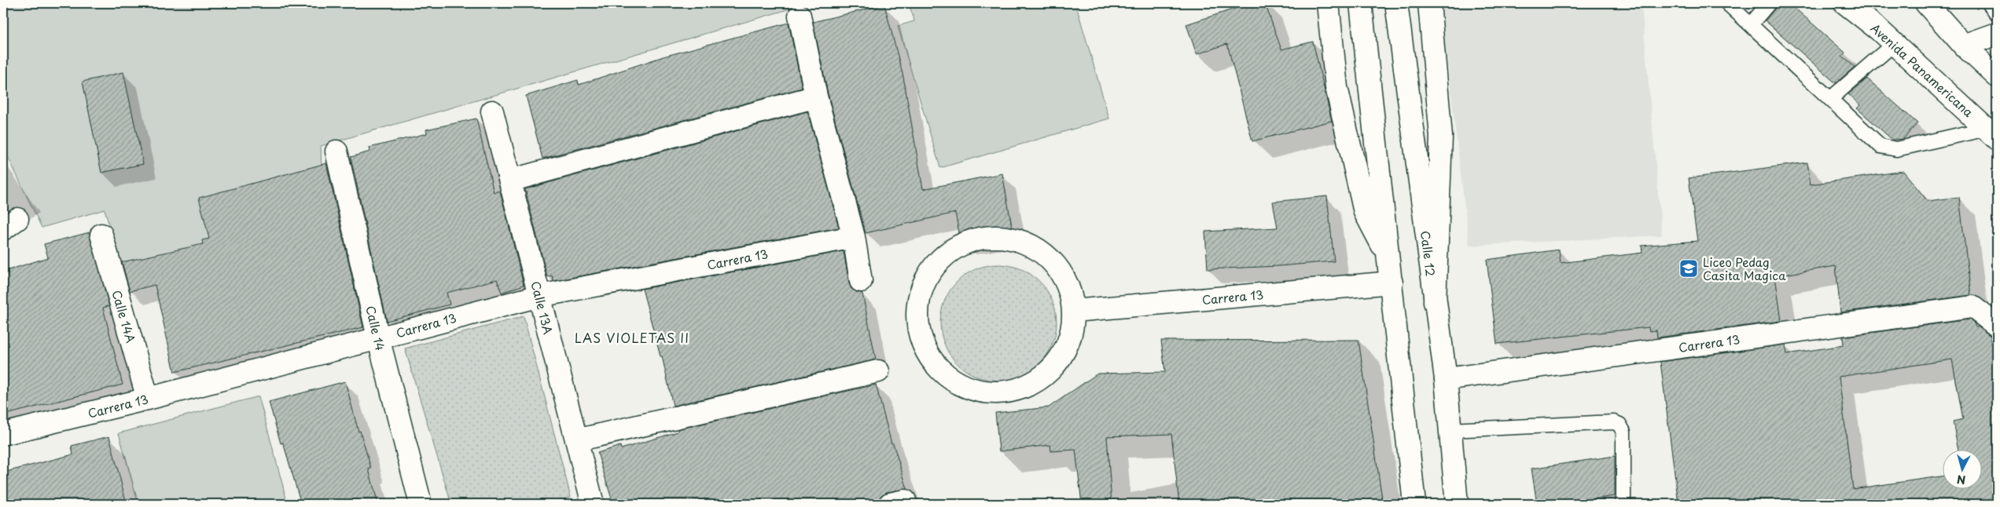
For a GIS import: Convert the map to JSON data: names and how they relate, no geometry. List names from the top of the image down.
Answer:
{
  "streets": {
    "street": [
      "Avenida Panamericana",
      "Calle 12",
      "Carrera 13",
      "Calle 13A",
      "Calle 14A",
      "Calle 14"
    ]
  },
  "crossings": [
    ["Calle 12", "Carrera 13"],
    ["Carrera 13", "Calle 13A"],
    ["Carrera 13", "Calle 14A"],
    ["Carrera 13", "Calle 14"]
  ],
  "districts": ["LAS VIOLETAS II"],
  "places": {
    "school or university": ["Liceo Pedag Casita Magica"]
  },
  "north": "bottom"
}
